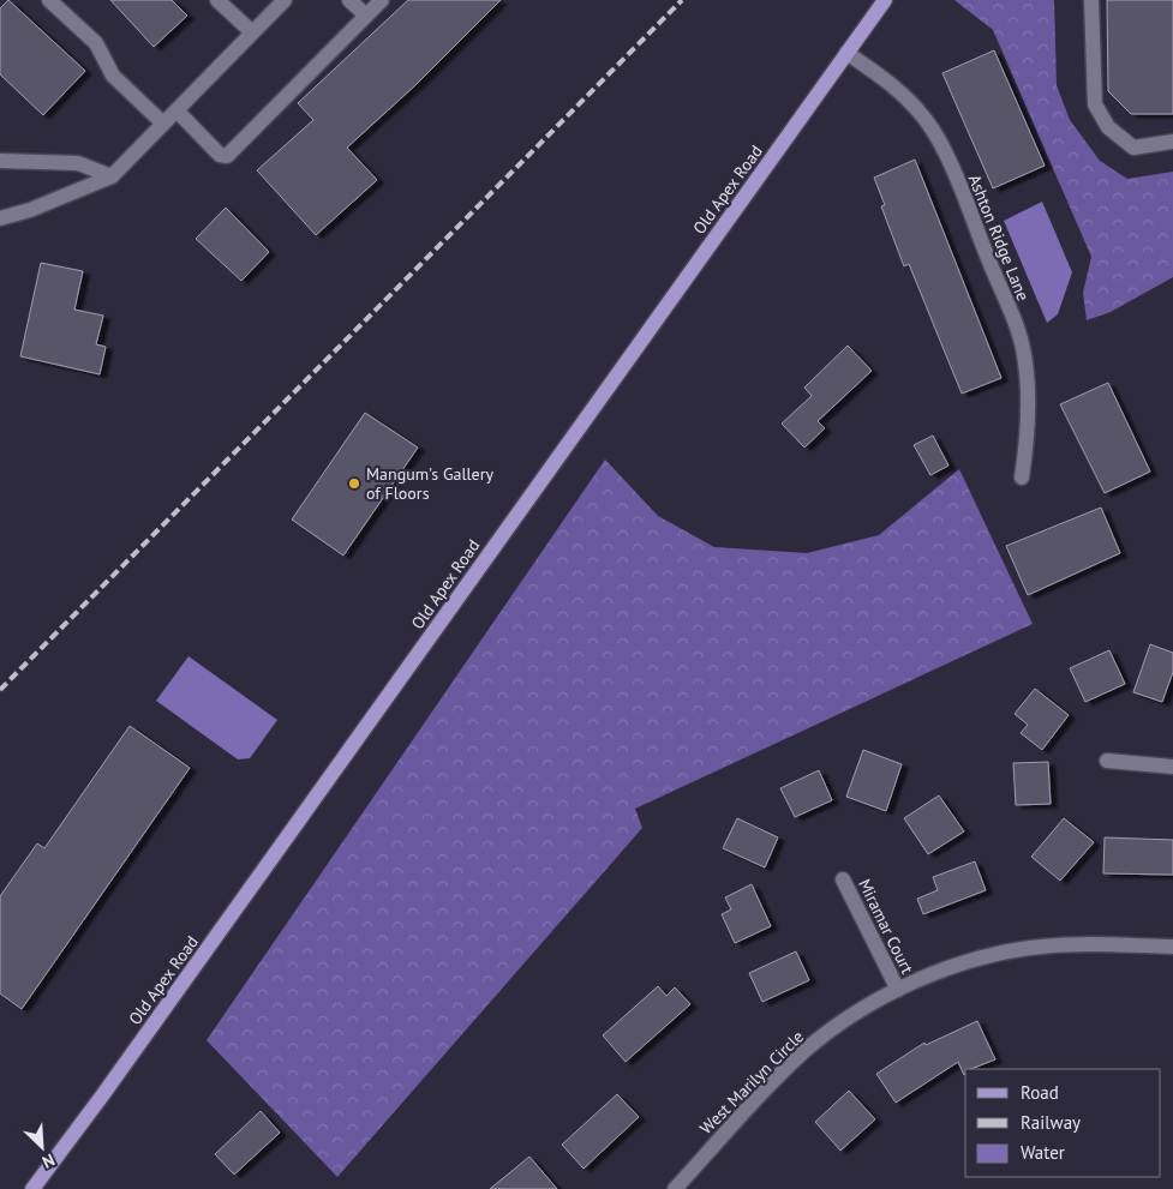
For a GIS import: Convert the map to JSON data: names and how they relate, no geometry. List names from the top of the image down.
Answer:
{
  "streets": {
    "main road": ["Old Apex Road"],
    "street": ["Ashton Ridge Lane", "Miramar Court", "West Marilyn Circle"]
  },
  "crossings": [
    ["Old Apex Road", "Ashton Ridge Lane"],
    ["Miramar Court", "West Marilyn Circle"]
  ],
  "places": ["Mangum's Gallery of Floors"],
  "legend": ["Road", "Railway", "Water"],
  "north": "bottom right"
}
